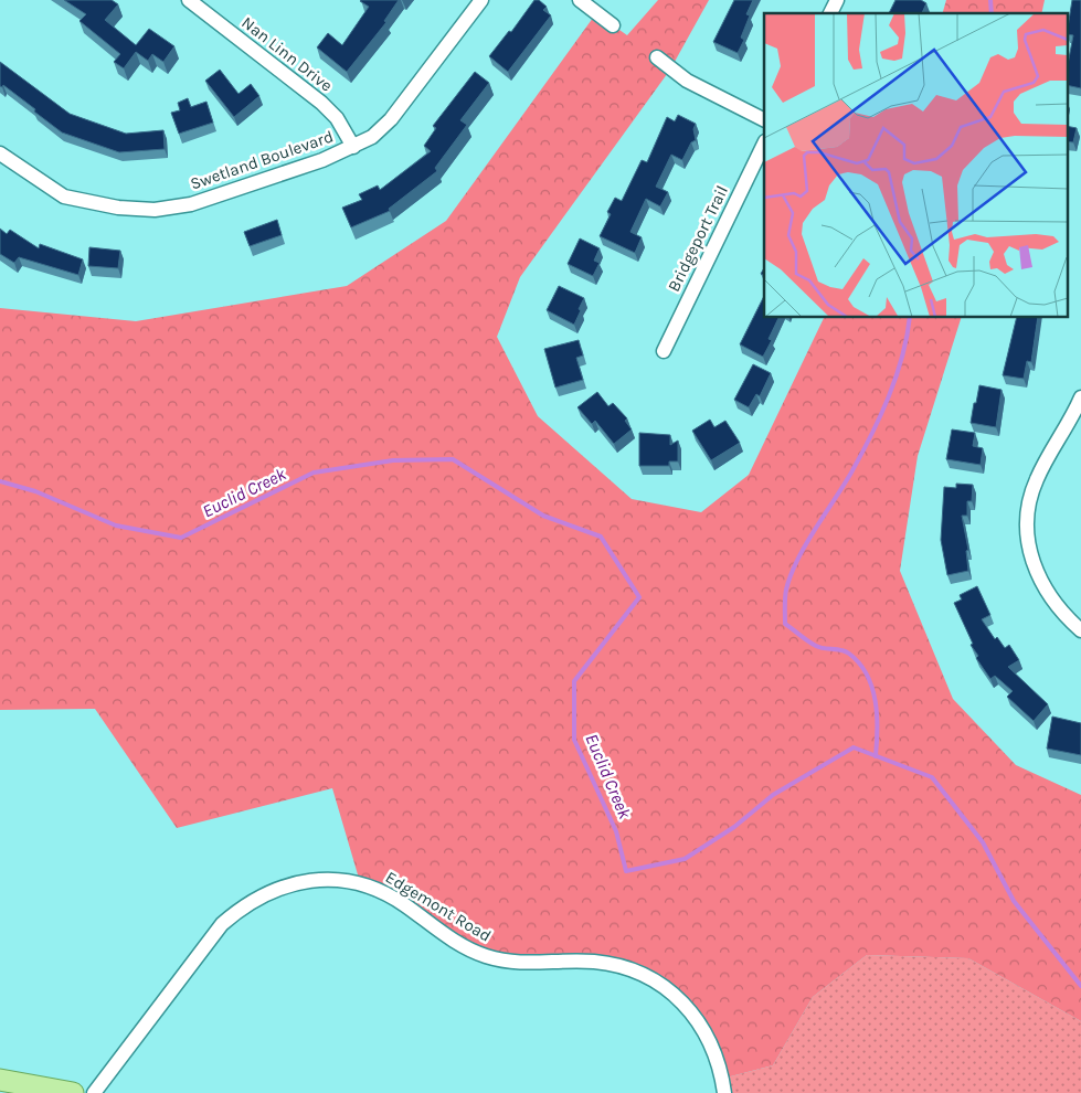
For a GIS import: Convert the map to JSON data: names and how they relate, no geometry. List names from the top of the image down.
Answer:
{
  "streets": {
    "street": [
      "Nan Linn Drive",
      "Swetland Boulevard",
      "Bridgeport Trail",
      "Edgemont Road"
    ]
  },
  "crossings": [
    ["Nan Linn Drive", "Swetland Boulevard"]
  ],
  "water": ["Euclid Creek"]
}
